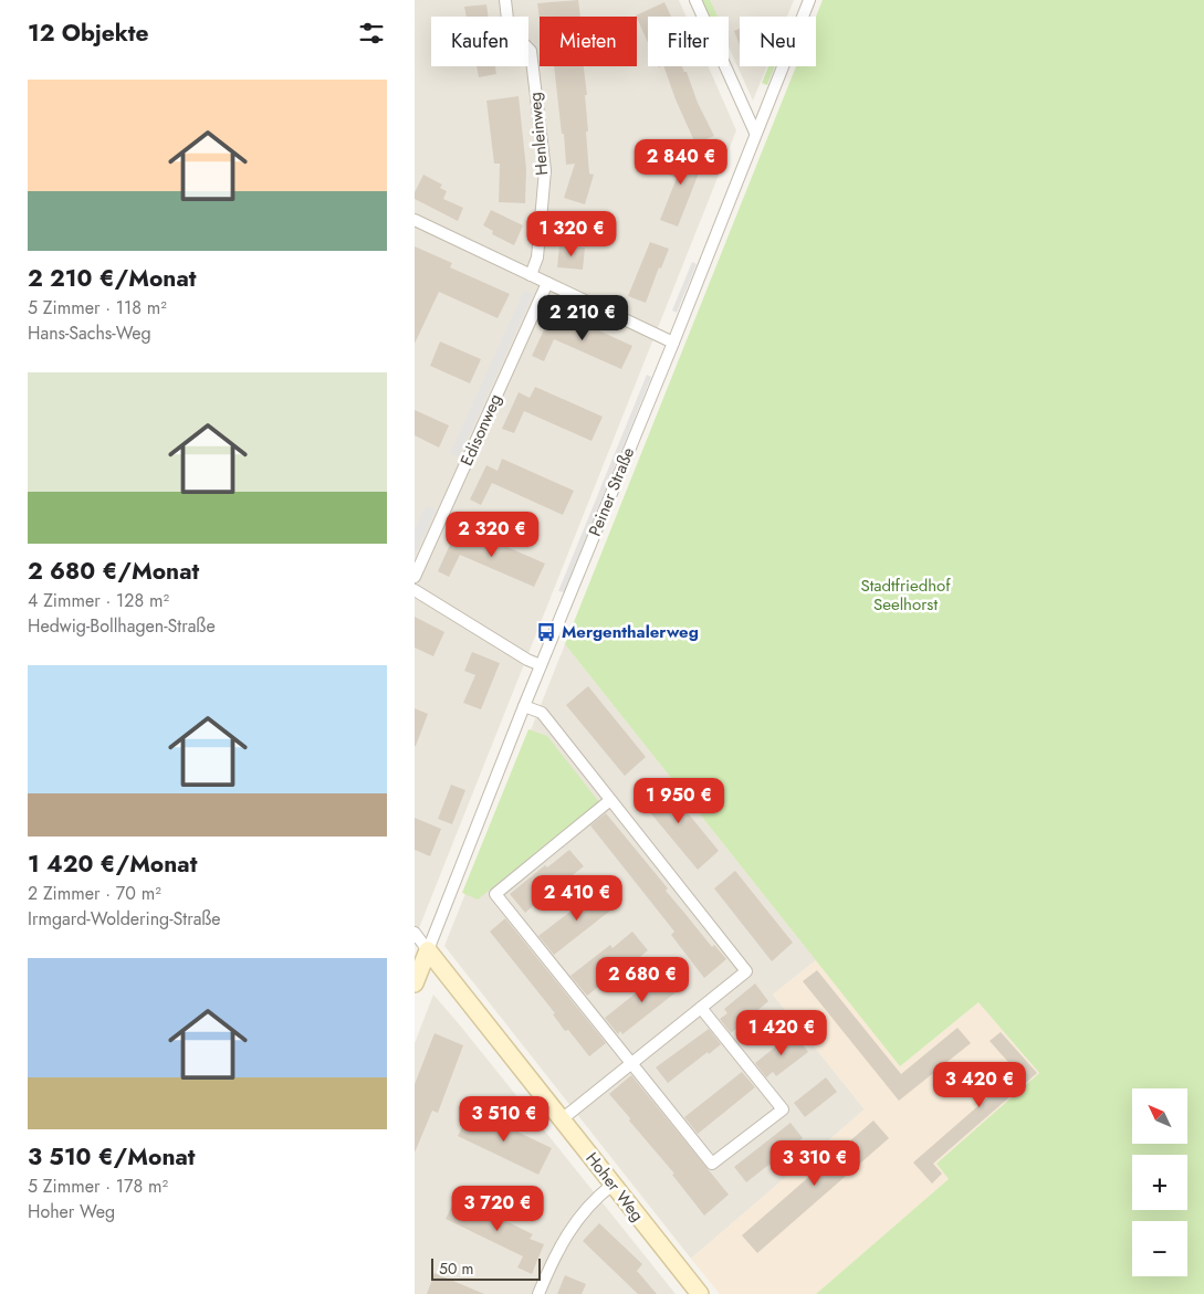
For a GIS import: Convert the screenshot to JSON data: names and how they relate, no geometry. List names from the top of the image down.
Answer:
{
  "streets": {
    "street": [
      "Henleinweg",
      "Edisonweg",
      "Peiner Straße",
      "Hoher Weg"
    ]
  },
  "crossings": [
    ["Peiner Straße", "Hoher Weg"]
  ],
  "parks": ["Stadtfriedhof Seelhorst"],
  "places": {
    "bus stop": ["Mergenthalerweg"]
  },
  "scale_bar": "50 m",
  "north": "top left",
  "page": {
    "heading": "12 Objekte",
    "chip": [
      "Kaufen",
      "Mieten",
      "Filter",
      "Neu"
    ],
    "list": [
      {
        "name": "2 210 €/Monat",
        "note": "5 Zimmer · 118 m² · Hans-Sachs-Weg"
      },
      {
        "name": "2 680 €/Monat",
        "note": "4 Zimmer · 128 m² · Hedwig-Bollhagen-Straße"
      },
      {
        "name": "1 420 €/Monat",
        "note": "2 Zimmer · 70 m² · Irmgard-Woldering-Straße"
      },
      {
        "name": "3 510 €/Monat",
        "note": "5 Zimmer · 178 m² · Hoher Weg"
      }
    ],
    "price": [
      "2 840 €",
      "1 320 €",
      "2 210 €",
      "2 320 €",
      "1 950 €",
      "2 410 €",
      "2 680 €",
      "1 420 €",
      "3 420 €",
      "3 510 €",
      "3 310 €",
      "3 720 €"
    ],
    "map_buttons": ["+", "−"],
    "scale": "50 m"
  }
}
